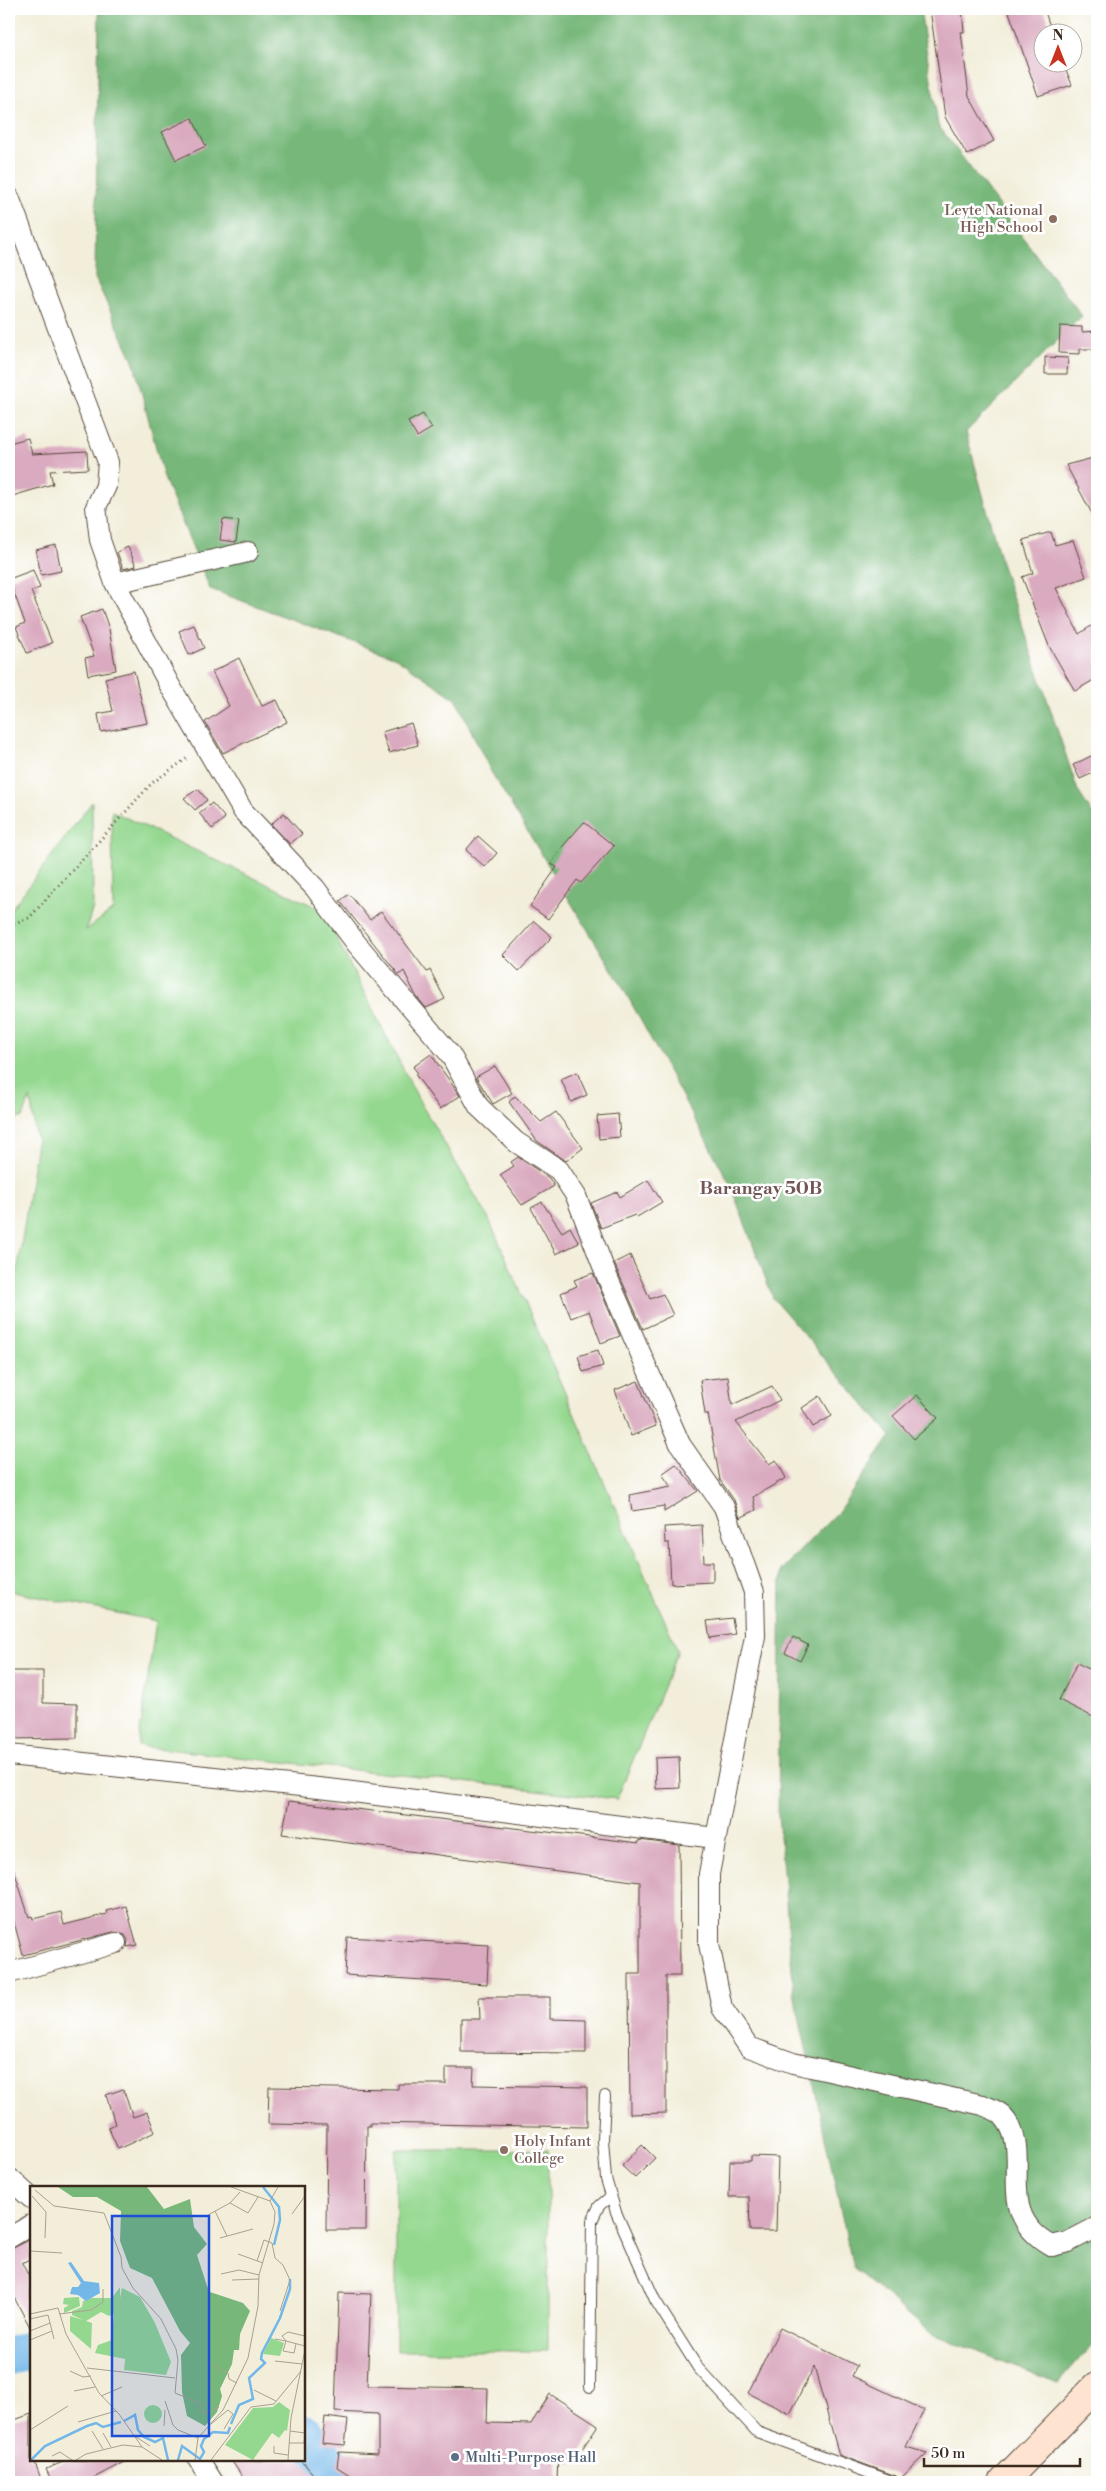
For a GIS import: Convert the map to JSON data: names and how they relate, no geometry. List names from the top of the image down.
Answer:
{
  "districts": ["Barangay 50B"],
  "places": ["Leyte National High School", "Holy Infant College", "Multi-Purpose Hall"],
  "scale_bar": "50 m",
  "north": "top"
}
